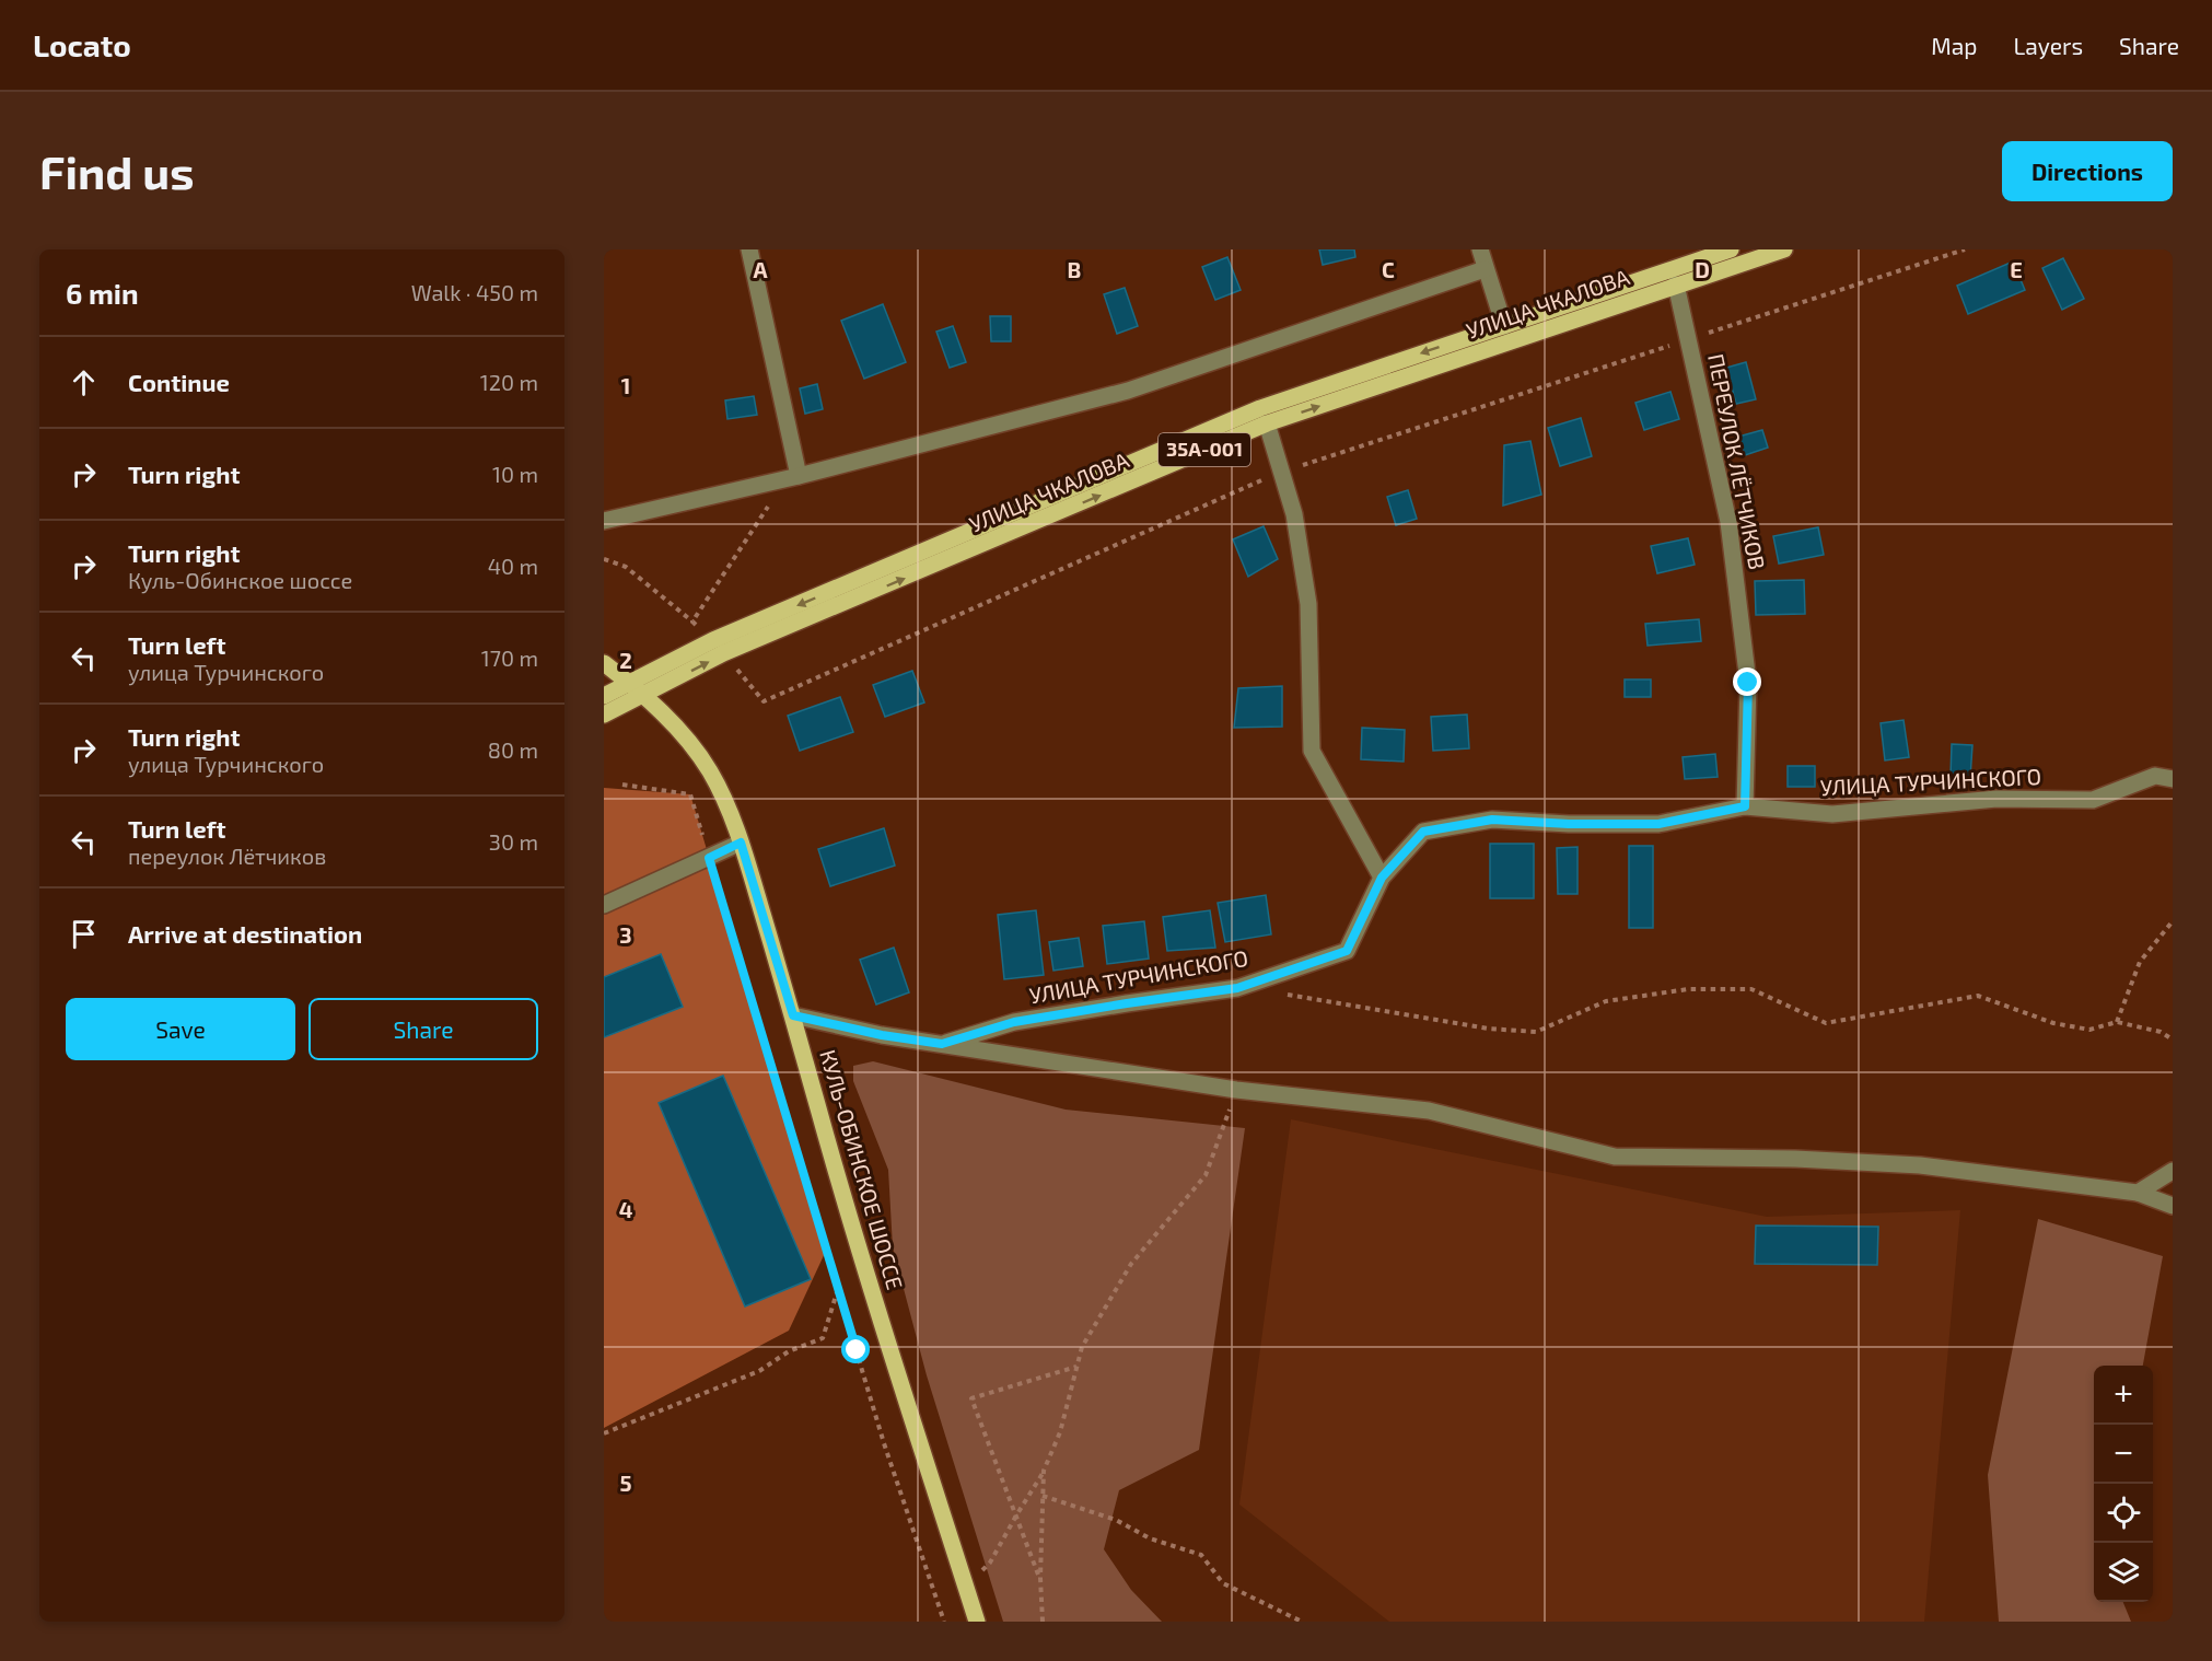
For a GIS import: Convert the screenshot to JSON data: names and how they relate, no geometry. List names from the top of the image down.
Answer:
{
  "streets": {
    "main road": ["УЛИЦА ЧКАЛОВА", "35А-001", "КУЛЬ-ОБИНСКОЕ ШОССЕ"],
    "street": ["ПЕРЕУЛОК ЛЁТЧИКОВ", "УЛИЦА ТУРЧИНСКОГО"]
  },
  "crossings": [
    ["УЛИЦА ЧКАЛОВА", "ПЕРЕУЛОК ЛЁТЧИКОВ"],
    ["УЛИЦА ЧКАЛОВА", "КУЛЬ-ОБИНСКОЕ ШОССЕ"],
    ["ПЕРЕУЛОК ЛЁТЧИКОВ", "УЛИЦА ТУРЧИНСКОГО"],
    ["УЛИЦА ТУРЧИНСКОГО", "КУЛЬ-ОБИНСКОЕ ШОССЕ"]
  ],
  "page": {
    "header": "Locato",
    "nav": ["Map", "Layers", "Share"],
    "buttons": [
      "Directions",
      ["Save", "Share"]
    ],
    "title": "Find us",
    "heading": ["6 min", "Walk · 450 m"],
    "list": [
      ["Continue", "120 m"],
      ["Turn right", "10 m"],
      ["Turn right", "Куль-Обинское шоссе", "40 m"],
      ["Turn left", "улица Турчинского", "170 m"],
      ["Turn right", "улица Турчинского", "80 m"],
      ["Turn left", "переулок Лётчиков", "30 m"],
      "Arrive at destination"
    ],
    "map_buttons": ["+", "−"]
  },
  "grid": {
    "columns": [
      "A",
      "B",
      "C",
      "D",
      "E"
    ],
    "rows": [
      "1",
      "2",
      "3",
      "4",
      "5"
    ]
  }
}
